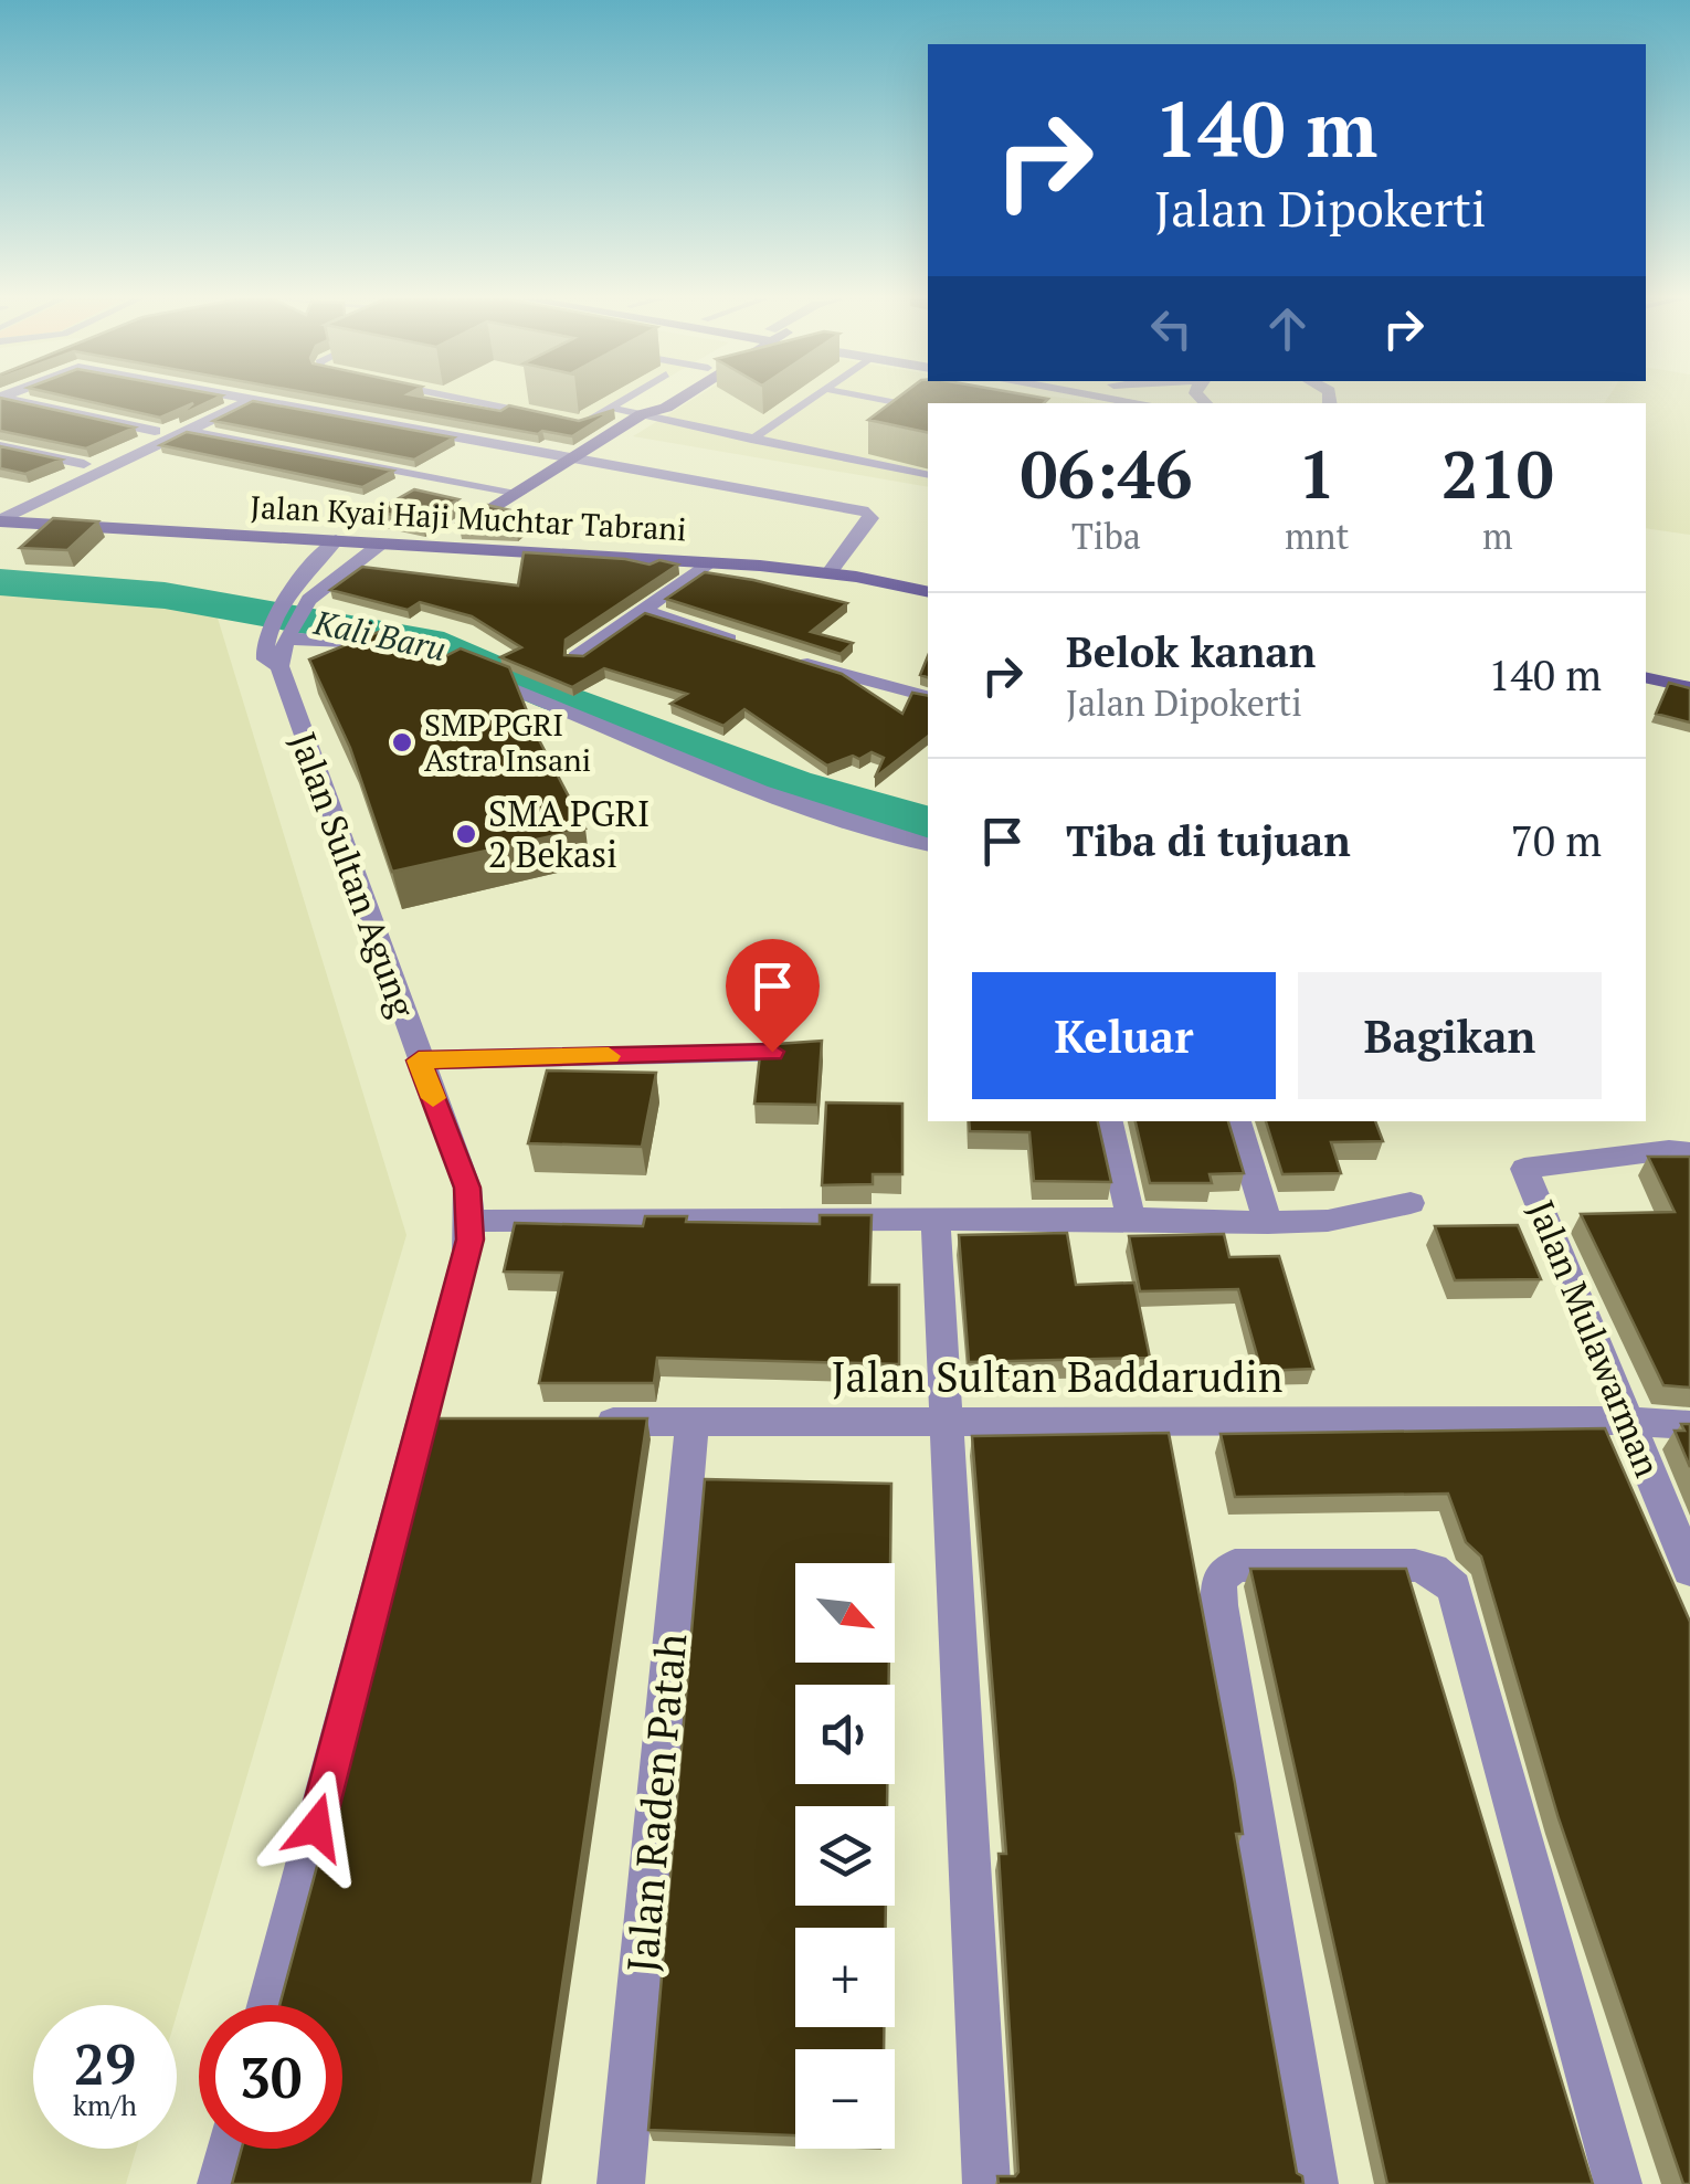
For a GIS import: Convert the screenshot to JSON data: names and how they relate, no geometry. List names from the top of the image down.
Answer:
{
  "streets": {
    "street": [
      "Jalan Kyai Haji Muchtar Tabrani",
      "Jalan Sultan Agung",
      "Jalan Mulawarman",
      "Jalan Sultan Baddarudin",
      "Jalan Raden Patah"
    ]
  },
  "crossings": [
    ["Jalan Mulawarman", "Jalan Sultan Baddarudin"],
    ["Jalan Sultan Baddarudin", "Jalan Raden Patah"]
  ],
  "water": ["Kali Baru"],
  "places": ["SMP PGRI Astra Insani", "SMA PGRI 2 Bekasi"],
  "north": "bottom right",
  "page": {
    "turn": ["140 m", "Jalan Dipokerti"],
    "eta": [
      "06:46",
      "Tiba",
      "1",
      "mnt",
      "210",
      "m"
    ],
    "list": [
      {
        "name": "Belok kanan",
        "note": "Jalan Dipokerti",
        "value": "140 m"
      },
      {
        "name": "Tiba di tujuan",
        "value": "70 m"
      }
    ],
    "buttons": ["Keluar", "Bagikan"],
    "map_buttons": ["+", "−"],
    "speed": "29 km/h",
    "limit": "30"
  }
}
